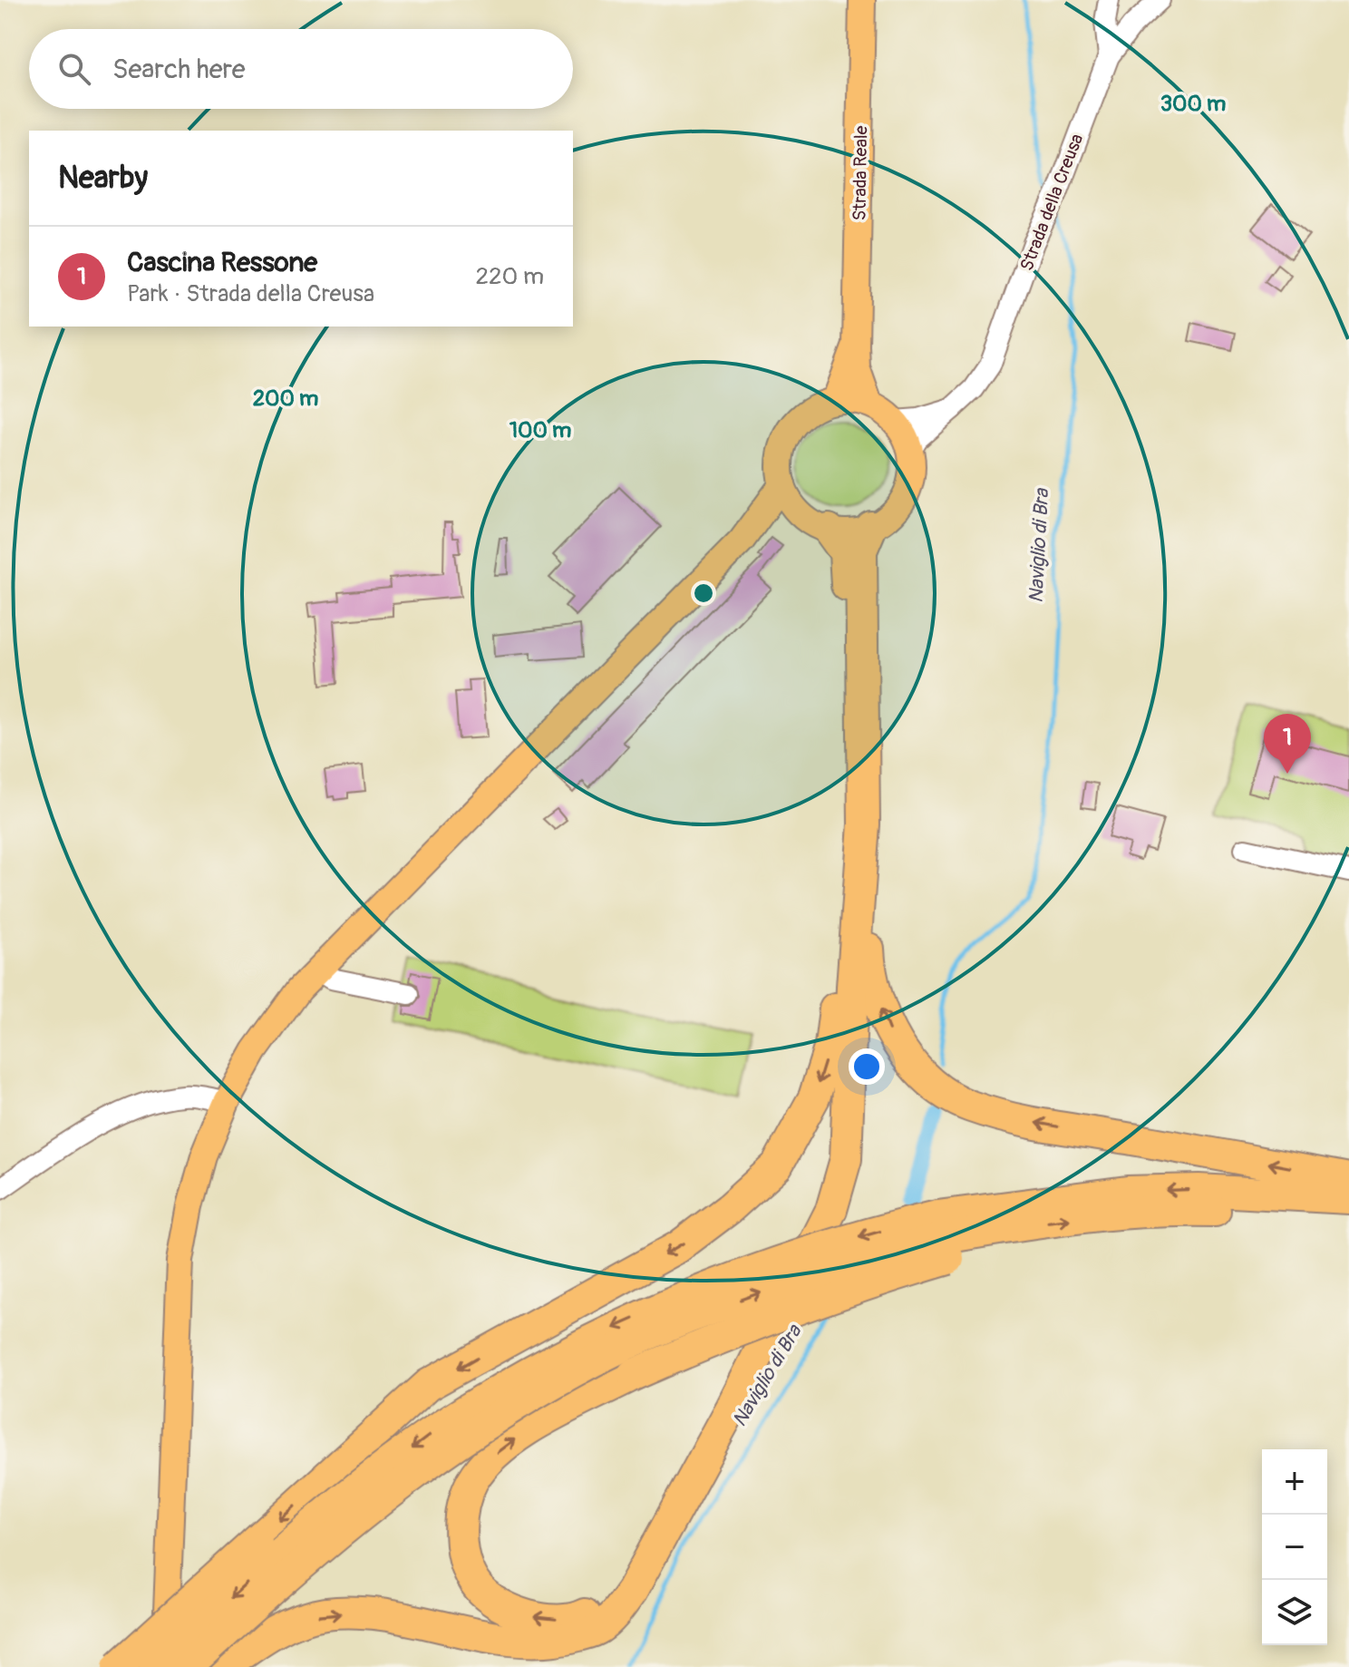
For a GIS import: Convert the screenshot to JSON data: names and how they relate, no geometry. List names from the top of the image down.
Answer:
{
  "streets": {
    "main road": ["Strada Reale"],
    "street": ["Strada della Creusa"]
  },
  "crossings": [
    ["Strada Reale", "Strada della Creusa"]
  ],
  "water": ["Naviglio di Bra"],
  "page": {
    "search": "Search here",
    "heading": "Nearby",
    "list": [
      {
        "mark": "1",
        "name": "Cascina Ressone",
        "note": "Park · Strada della Creusa",
        "value": "220 m"
      }
    ],
    "pins": "1",
    "map_buttons": ["+", "−"]
  },
  "rings": ["300 m", "200 m", "100 m"]
}
